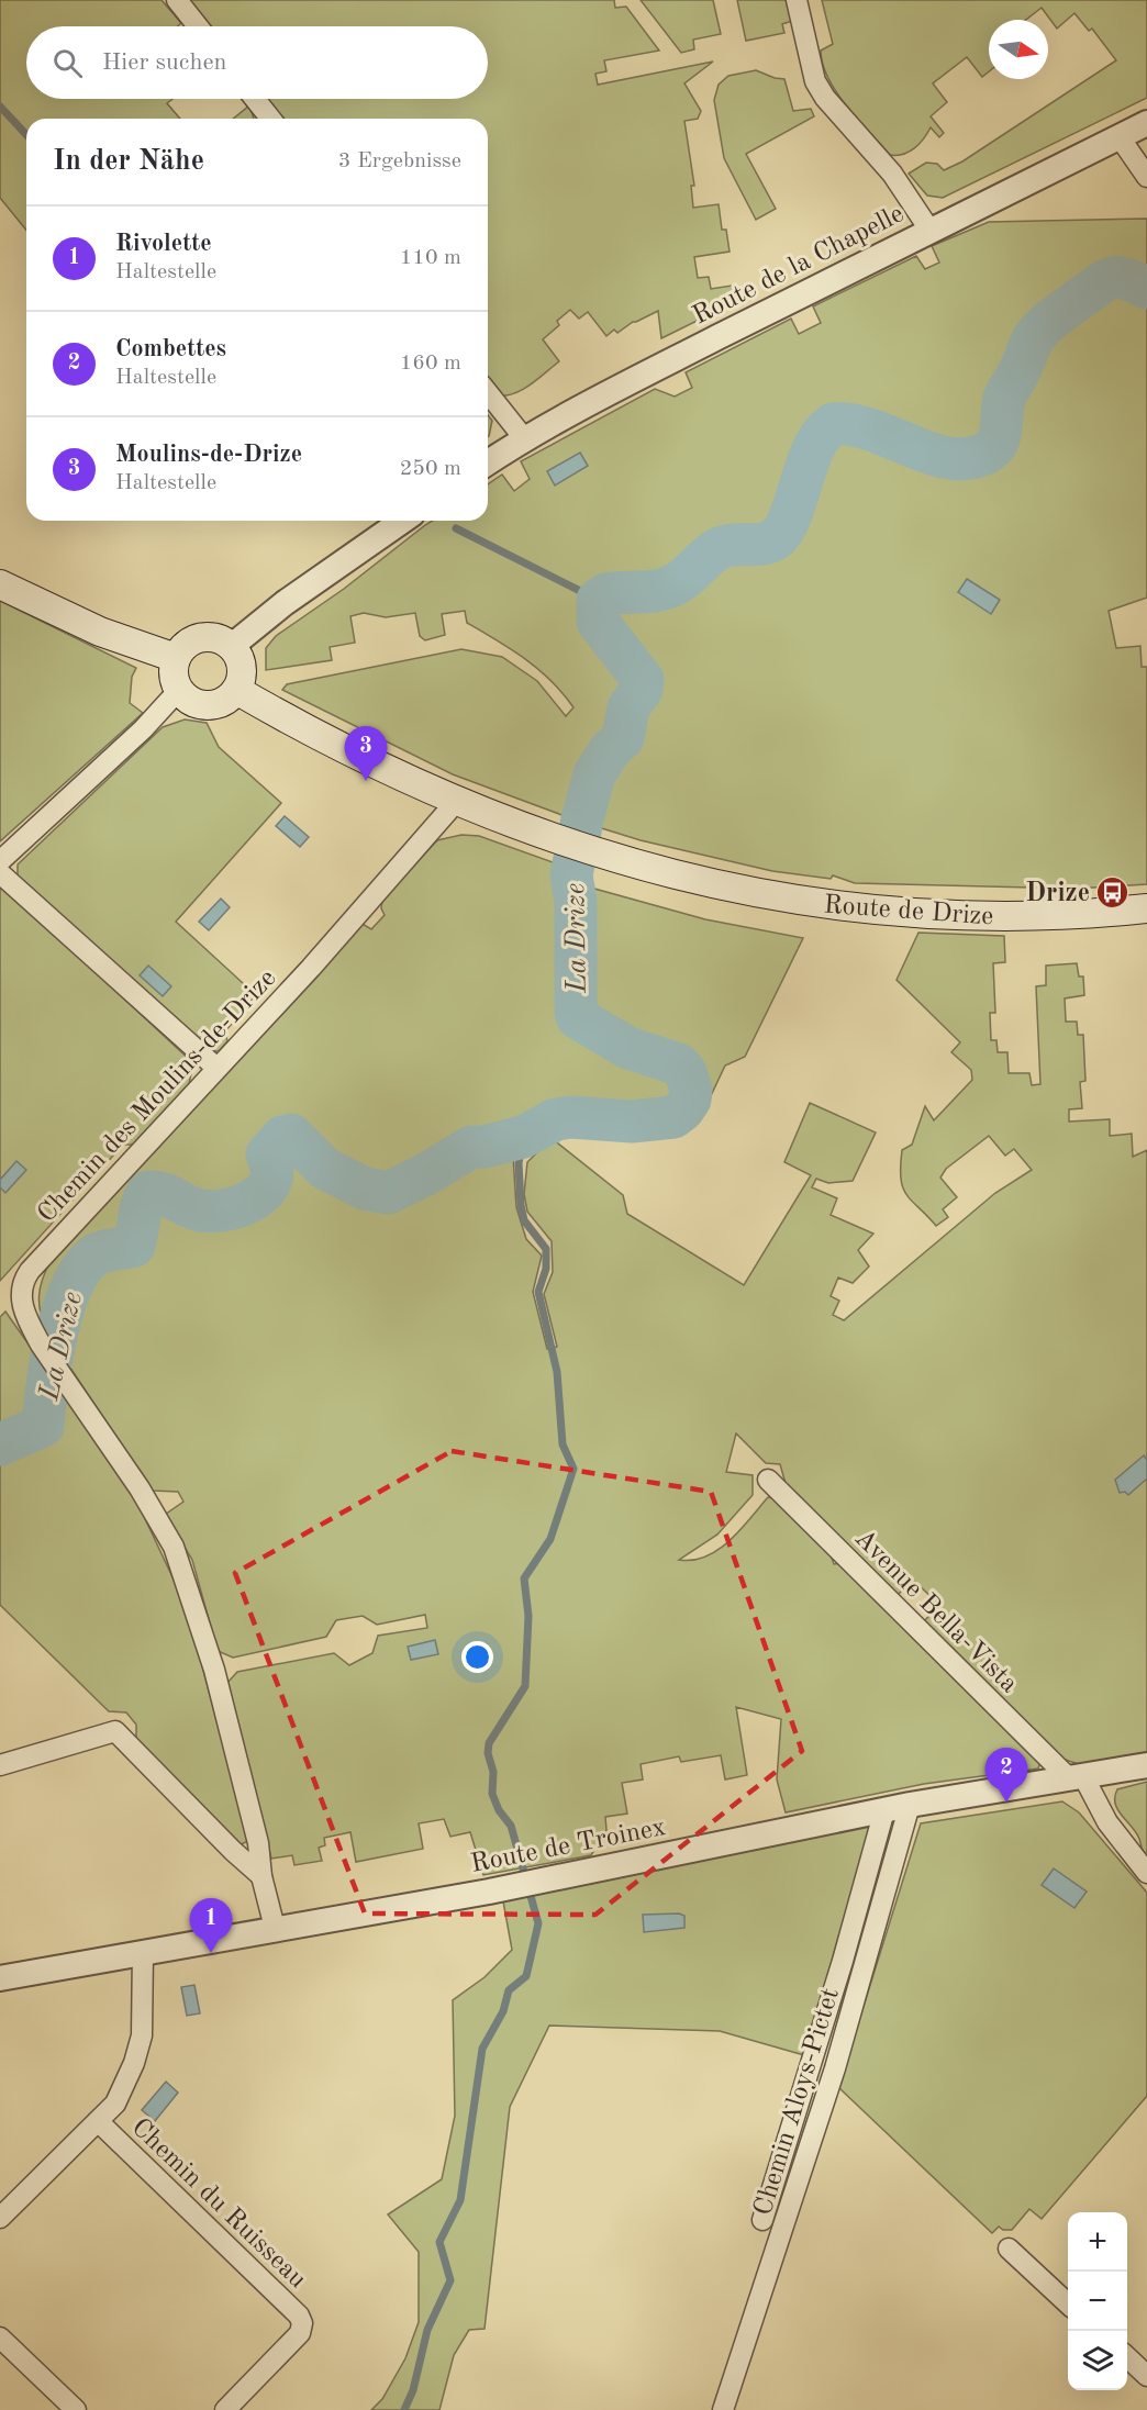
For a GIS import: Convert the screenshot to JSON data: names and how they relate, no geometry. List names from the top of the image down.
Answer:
{
  "streets": {
    "main road": ["Route de Drize"],
    "street": [
      "Route de la Chapelle",
      "Chemin des Moulins-de-Drize",
      "Avenue Bella-Vista",
      "Route de Troinex",
      "Chemin Aloys-Pictet",
      "Chemin du Ruisseau"
    ]
  },
  "crossings": [
    ["Route de Drize", "Chemin des Moulins-de-Drize"],
    ["Chemin des Moulins-de-Drize", "Route de Troinex"],
    ["Avenue Bella-Vista", "Route de Troinex"],
    ["Route de Troinex", "Chemin Aloys-Pictet"]
  ],
  "water": ["La Drize"],
  "places": {
    "bus stop": ["Drize"]
  },
  "north": "right",
  "page": {
    "search": "Hier suchen",
    "heading": ["In der Nähe", "3 Ergebnisse"],
    "list": [
      {
        "mark": "1",
        "name": "Rivolette",
        "note": "Haltestelle",
        "value": "110 m"
      },
      {
        "mark": "2",
        "name": "Combettes",
        "note": "Haltestelle",
        "value": "160 m"
      },
      {
        "mark": "3",
        "name": "Moulins-de-Drize",
        "note": "Haltestelle",
        "value": "250 m"
      }
    ],
    "pins": ["3", "2", "1"],
    "map_buttons": ["+", "−"]
  }
}
